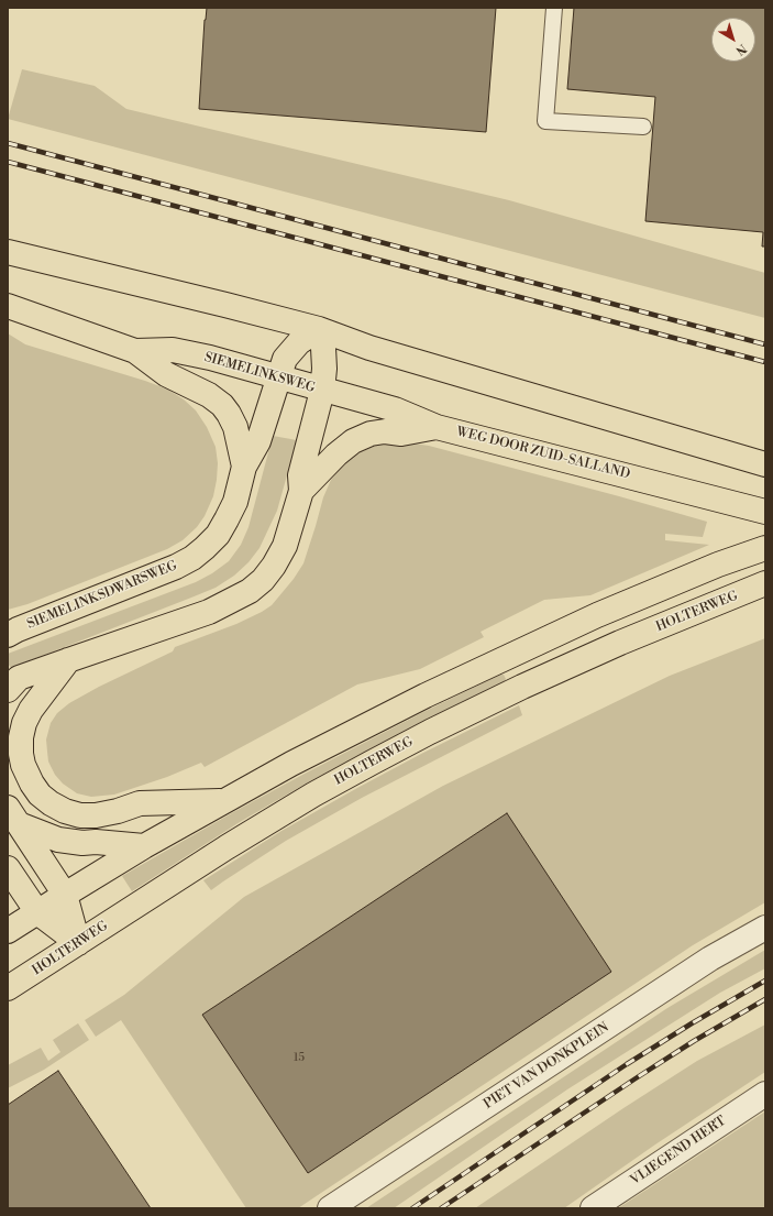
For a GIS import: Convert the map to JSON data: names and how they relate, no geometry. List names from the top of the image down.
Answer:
{
  "streets": {
    "main road": [
      "SIEMELINKSWEG",
      "WEG DOOR ZUID-SALLAND",
      "SIEMELINKSDWARSWEG",
      "HOLTERWEG"
    ],
    "street": ["PIET VAN DONKPLEIN", "VLIEGEND HERT"]
  },
  "crossings": [
    ["SIEMELINKSWEG", "WEG DOOR ZUID-SALLAND"],
    ["SIEMELINKSWEG", "SIEMELINKSDWARSWEG"]
  ],
  "house_numbers": ["15"],
  "north": "bottom right"
}
